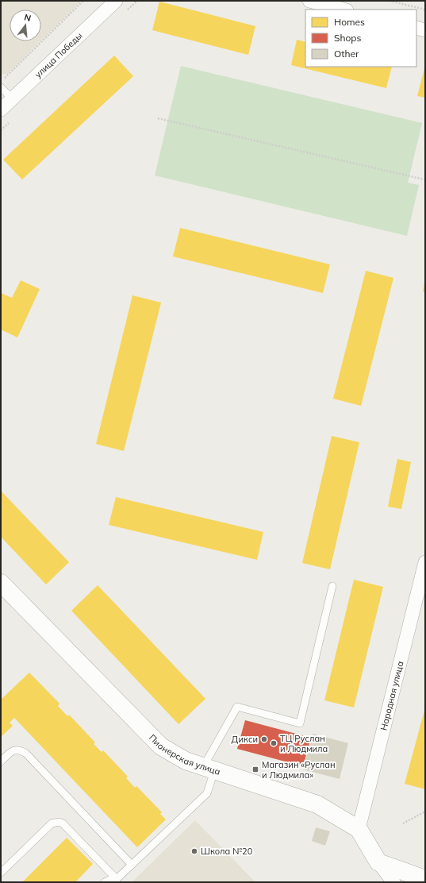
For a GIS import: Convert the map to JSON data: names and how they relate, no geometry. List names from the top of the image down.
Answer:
{
  "streets": {
    "street": ["улица Победы", "Народная улица", "Пионерская улица"]
  },
  "crossings": [
    ["Народная улица", "Пионерская улица"]
  ],
  "places": {
    "other": ["Дикси", "ТЦ Руслан и Людмила", "Школа №20"],
    "transit": ["Магазин «Руслан и Людмила»"]
  },
  "legend": ["Homes", "Shops", "Other"],
  "north": "top"
}
